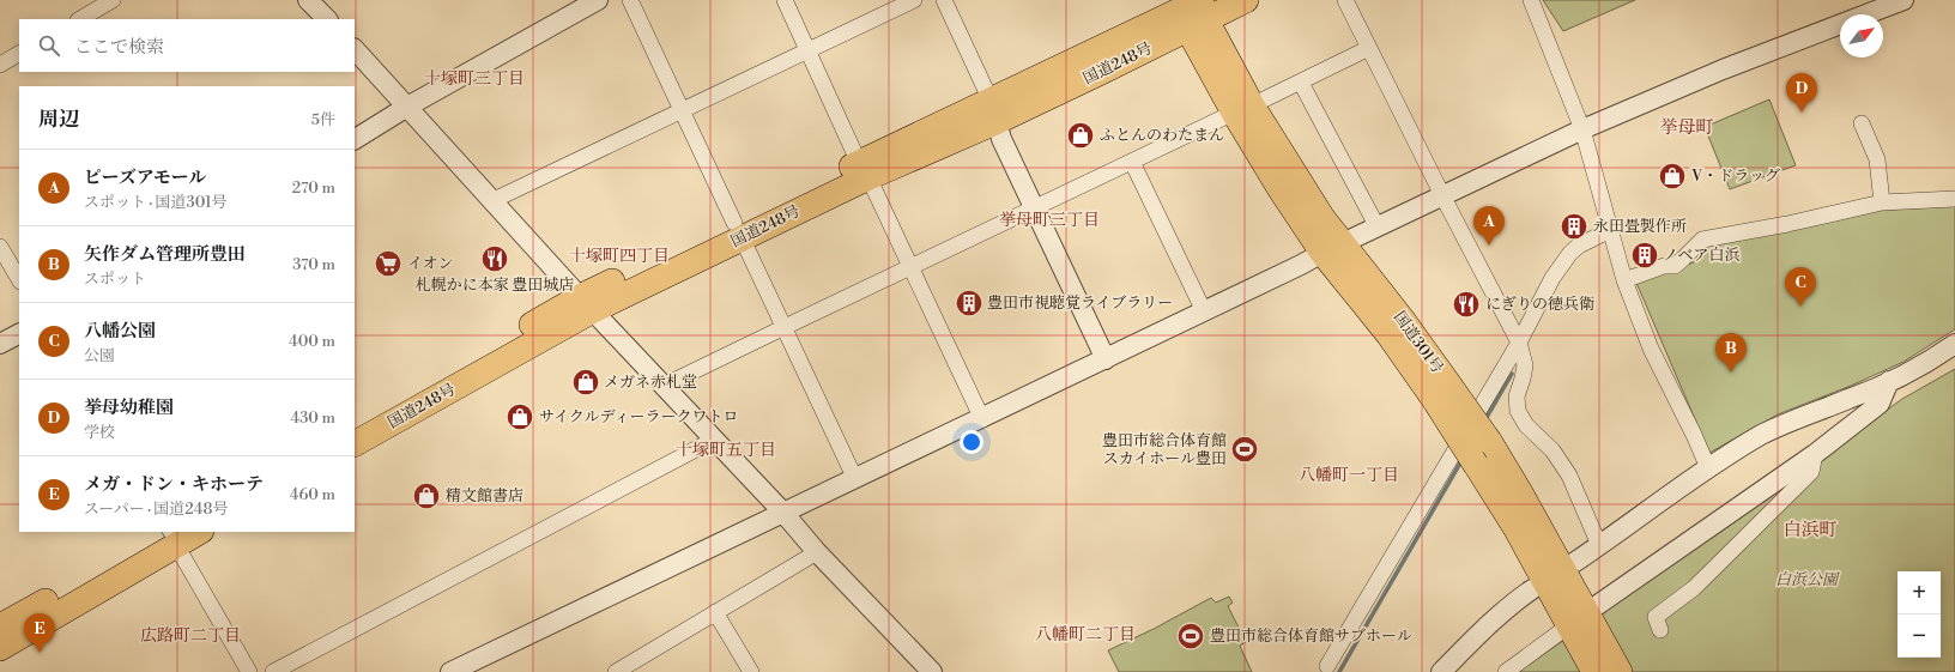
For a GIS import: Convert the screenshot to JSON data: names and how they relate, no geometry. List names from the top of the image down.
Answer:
{
  "streets": {
    "highway": ["国道248号", "国道301号"]
  },
  "crossings": [
    ["国道248号", "国道301号"]
  ],
  "districts": [
    "十塚町三丁目",
    "挙母町",
    "挙母町三丁目",
    "十塚町四丁目",
    "十塚町五丁目",
    "八幡町一丁目",
    "白浜町",
    "八幡町二丁目",
    "広路町二丁目"
  ],
  "parks": ["白浜公園"],
  "places": {
    "shop": [
      "ふとんのわたまん",
      "V・ドラッグ",
      "メガネ赤札堂",
      "サイクルディーラークワトロ",
      "精文館書店"
    ],
    "building": ["永田畳製作所", "ノベア白浜", "豊田市視聴覚ライブラリー"],
    "restaurant": ["札幌かに本家 豊田城店", "にぎりの徳兵衛"],
    "supermarket": ["イオン"],
    "sports": ["豊田市総合体育館 スカイホール豊田", "豊田市総合体育館サブホール"]
  },
  "north": "top right",
  "page": {
    "search": "ここで検索",
    "pins": [
      "D",
      "A",
      "C",
      "B",
      "E"
    ],
    "heading": ["周辺", "5件"],
    "list": [
      {
        "mark": "A",
        "name": "ピーズアモール",
        "note": "スポット · 国道301号",
        "value": "270 m"
      },
      {
        "mark": "B",
        "name": "矢作ダム管理所豊田",
        "note": "スポット",
        "value": "370 m"
      },
      {
        "mark": "C",
        "name": "八幡公園",
        "note": "公園",
        "value": "400 m"
      },
      {
        "mark": "D",
        "name": "挙母幼稚園",
        "note": "学校",
        "value": "430 m"
      },
      {
        "mark": "E",
        "name": "メガ・ドン・キホーテ",
        "note": "スーパー · 国道248号",
        "value": "460 m"
      }
    ],
    "map_buttons": ["+", "−"]
  }
}
